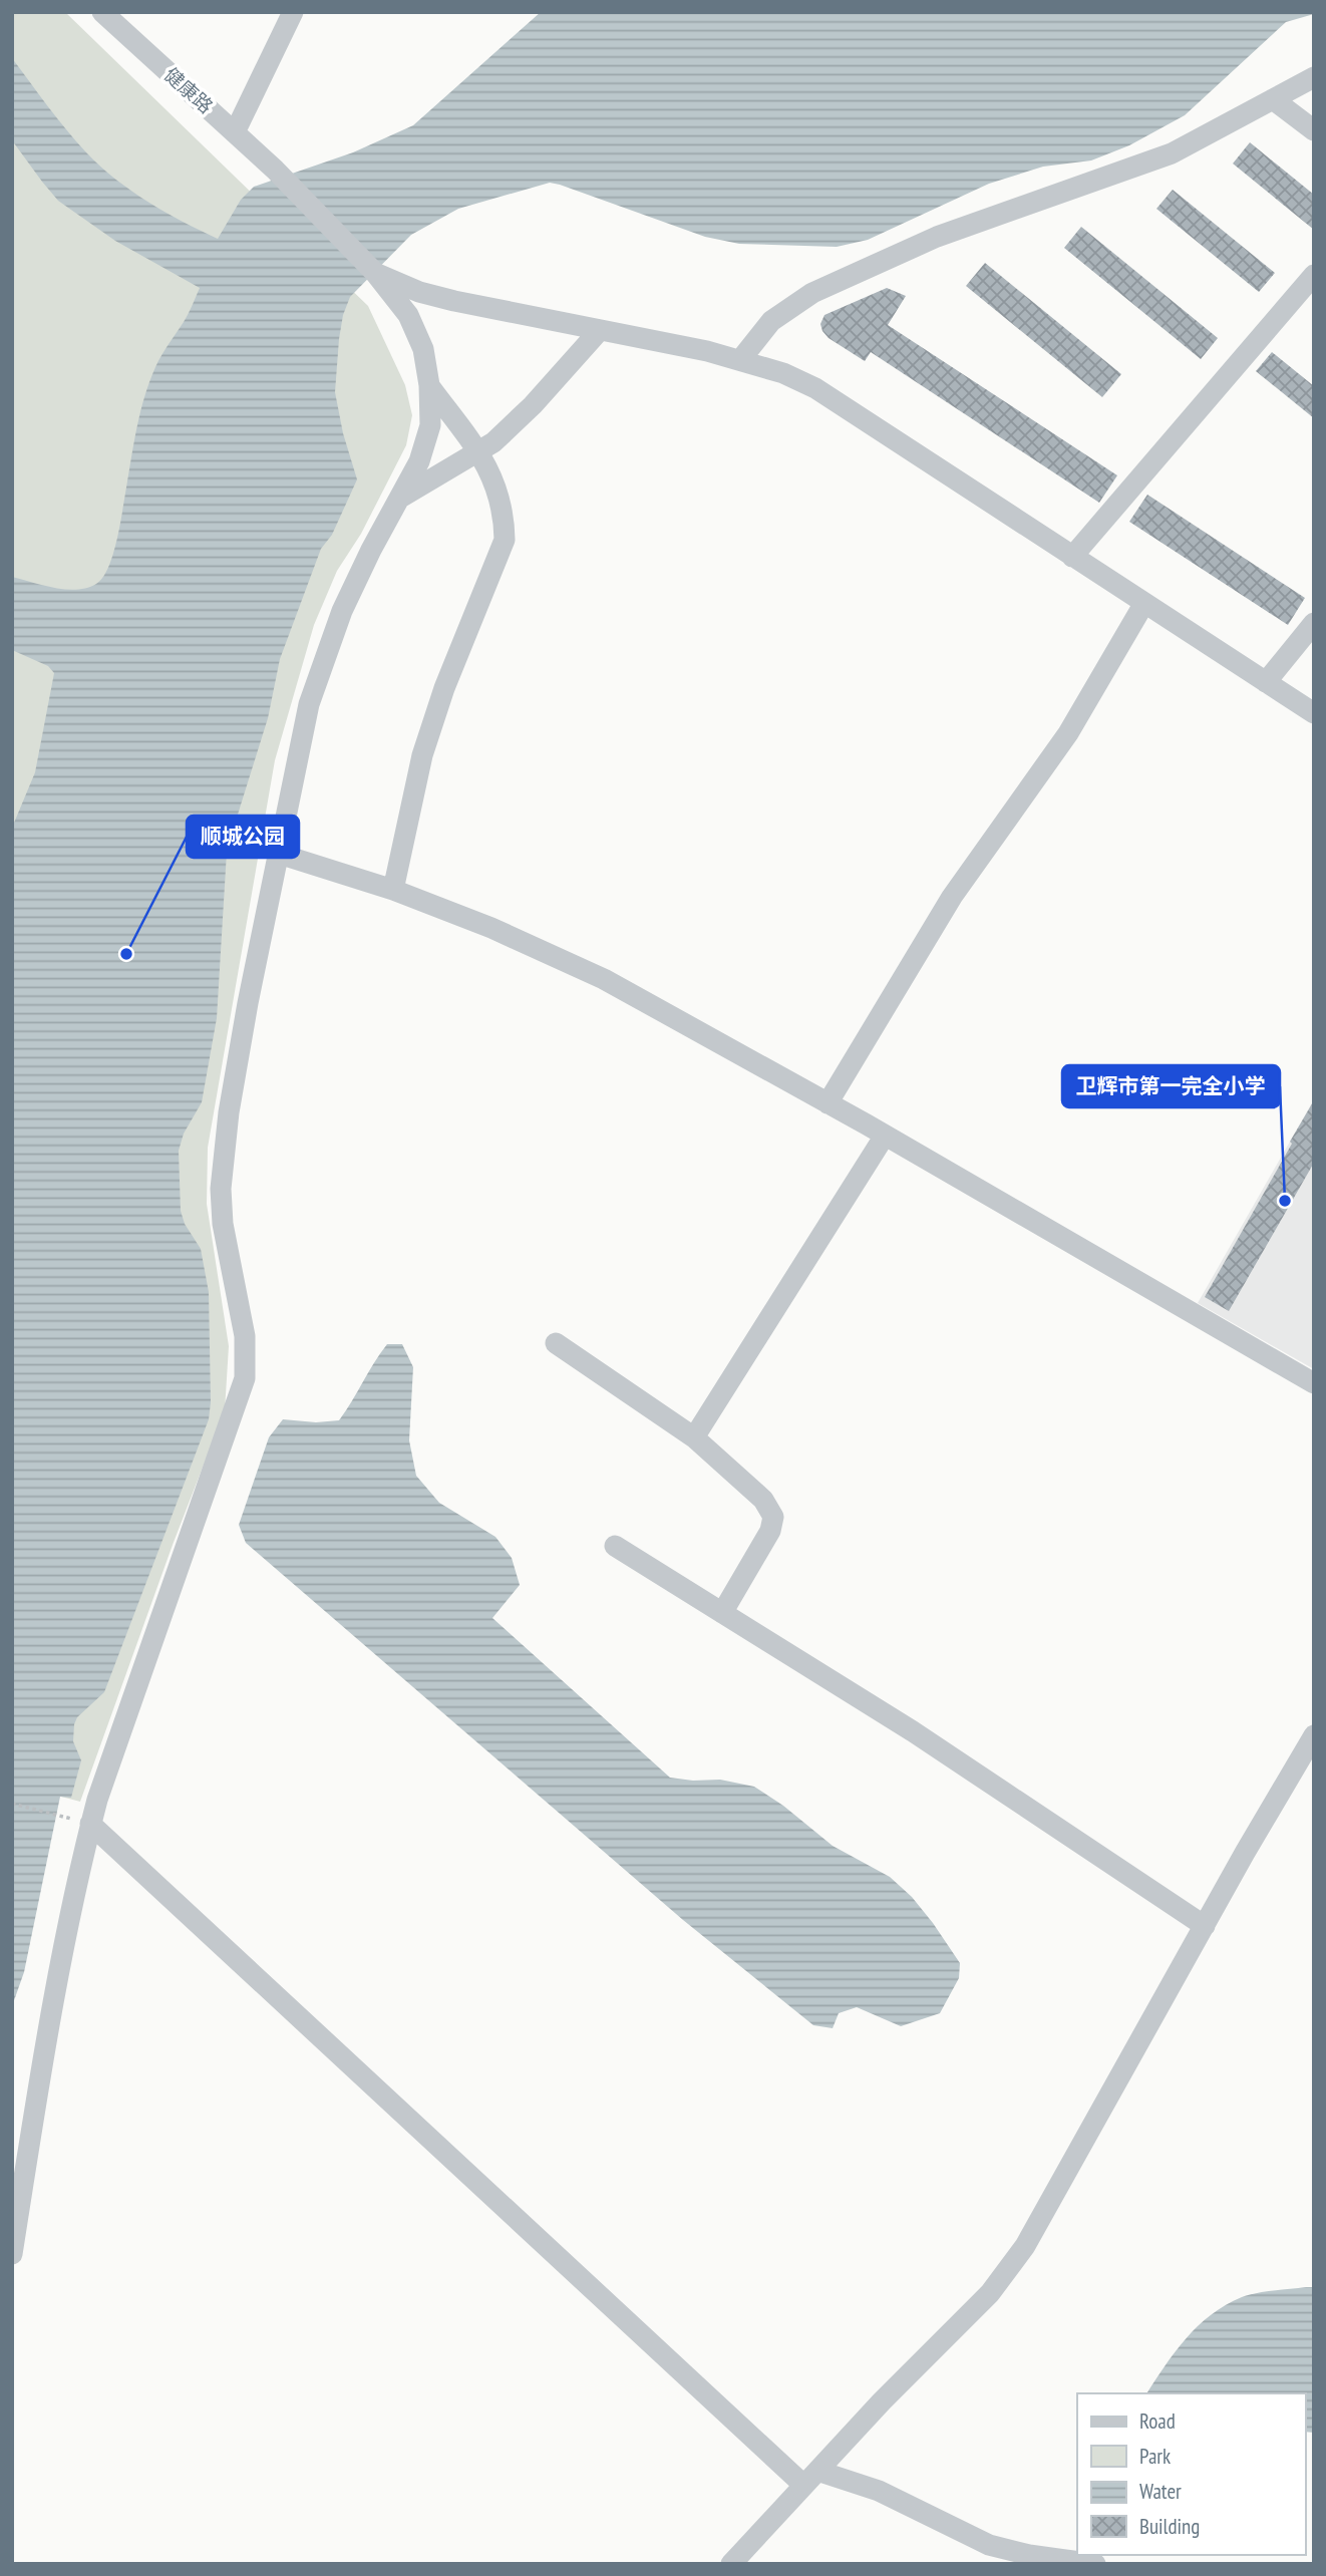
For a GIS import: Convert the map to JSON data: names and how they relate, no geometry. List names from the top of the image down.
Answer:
{
  "streets": {
    "street": ["健康路"]
  },
  "places": ["顺城公园", "卫辉市第一完全小学"],
  "legend": [
    "Road",
    "Park",
    "Water",
    "Building"
  ]
}
